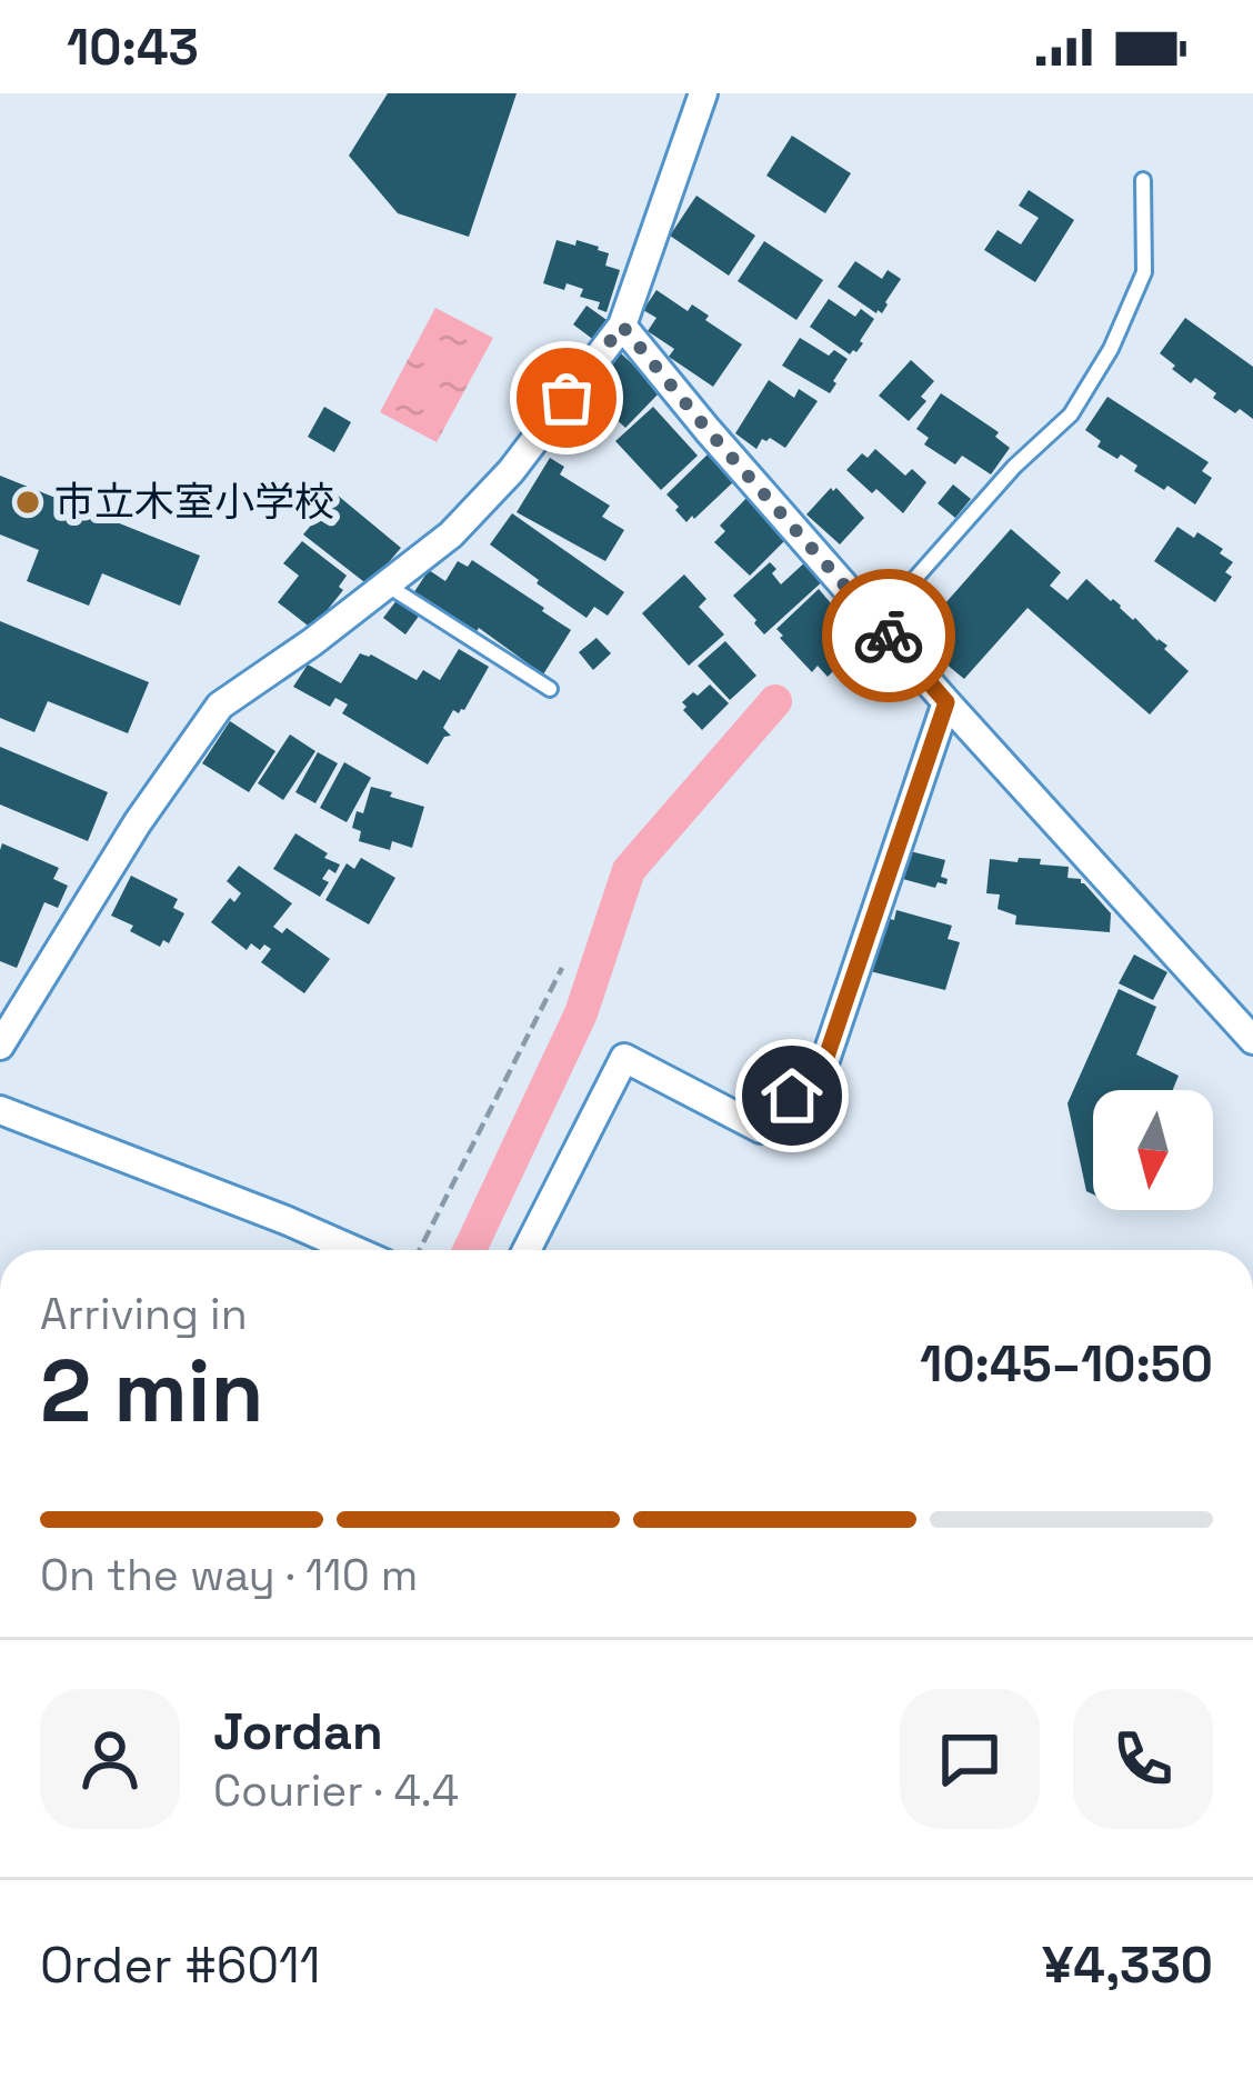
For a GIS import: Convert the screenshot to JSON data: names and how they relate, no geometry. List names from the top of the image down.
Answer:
{
  "places": ["市立木室小学校"],
  "north": "bottom",
  "page": {
    "status": "10:43",
    "heading": ["2 min", "Arriving in", "10:45–10:50"],
    "panel": [
      "Jordan",
      "Courier · 4.4",
      "Order #6011",
      "¥4,330"
    ],
    "bar": "On the way · 110 m"
  }
}
